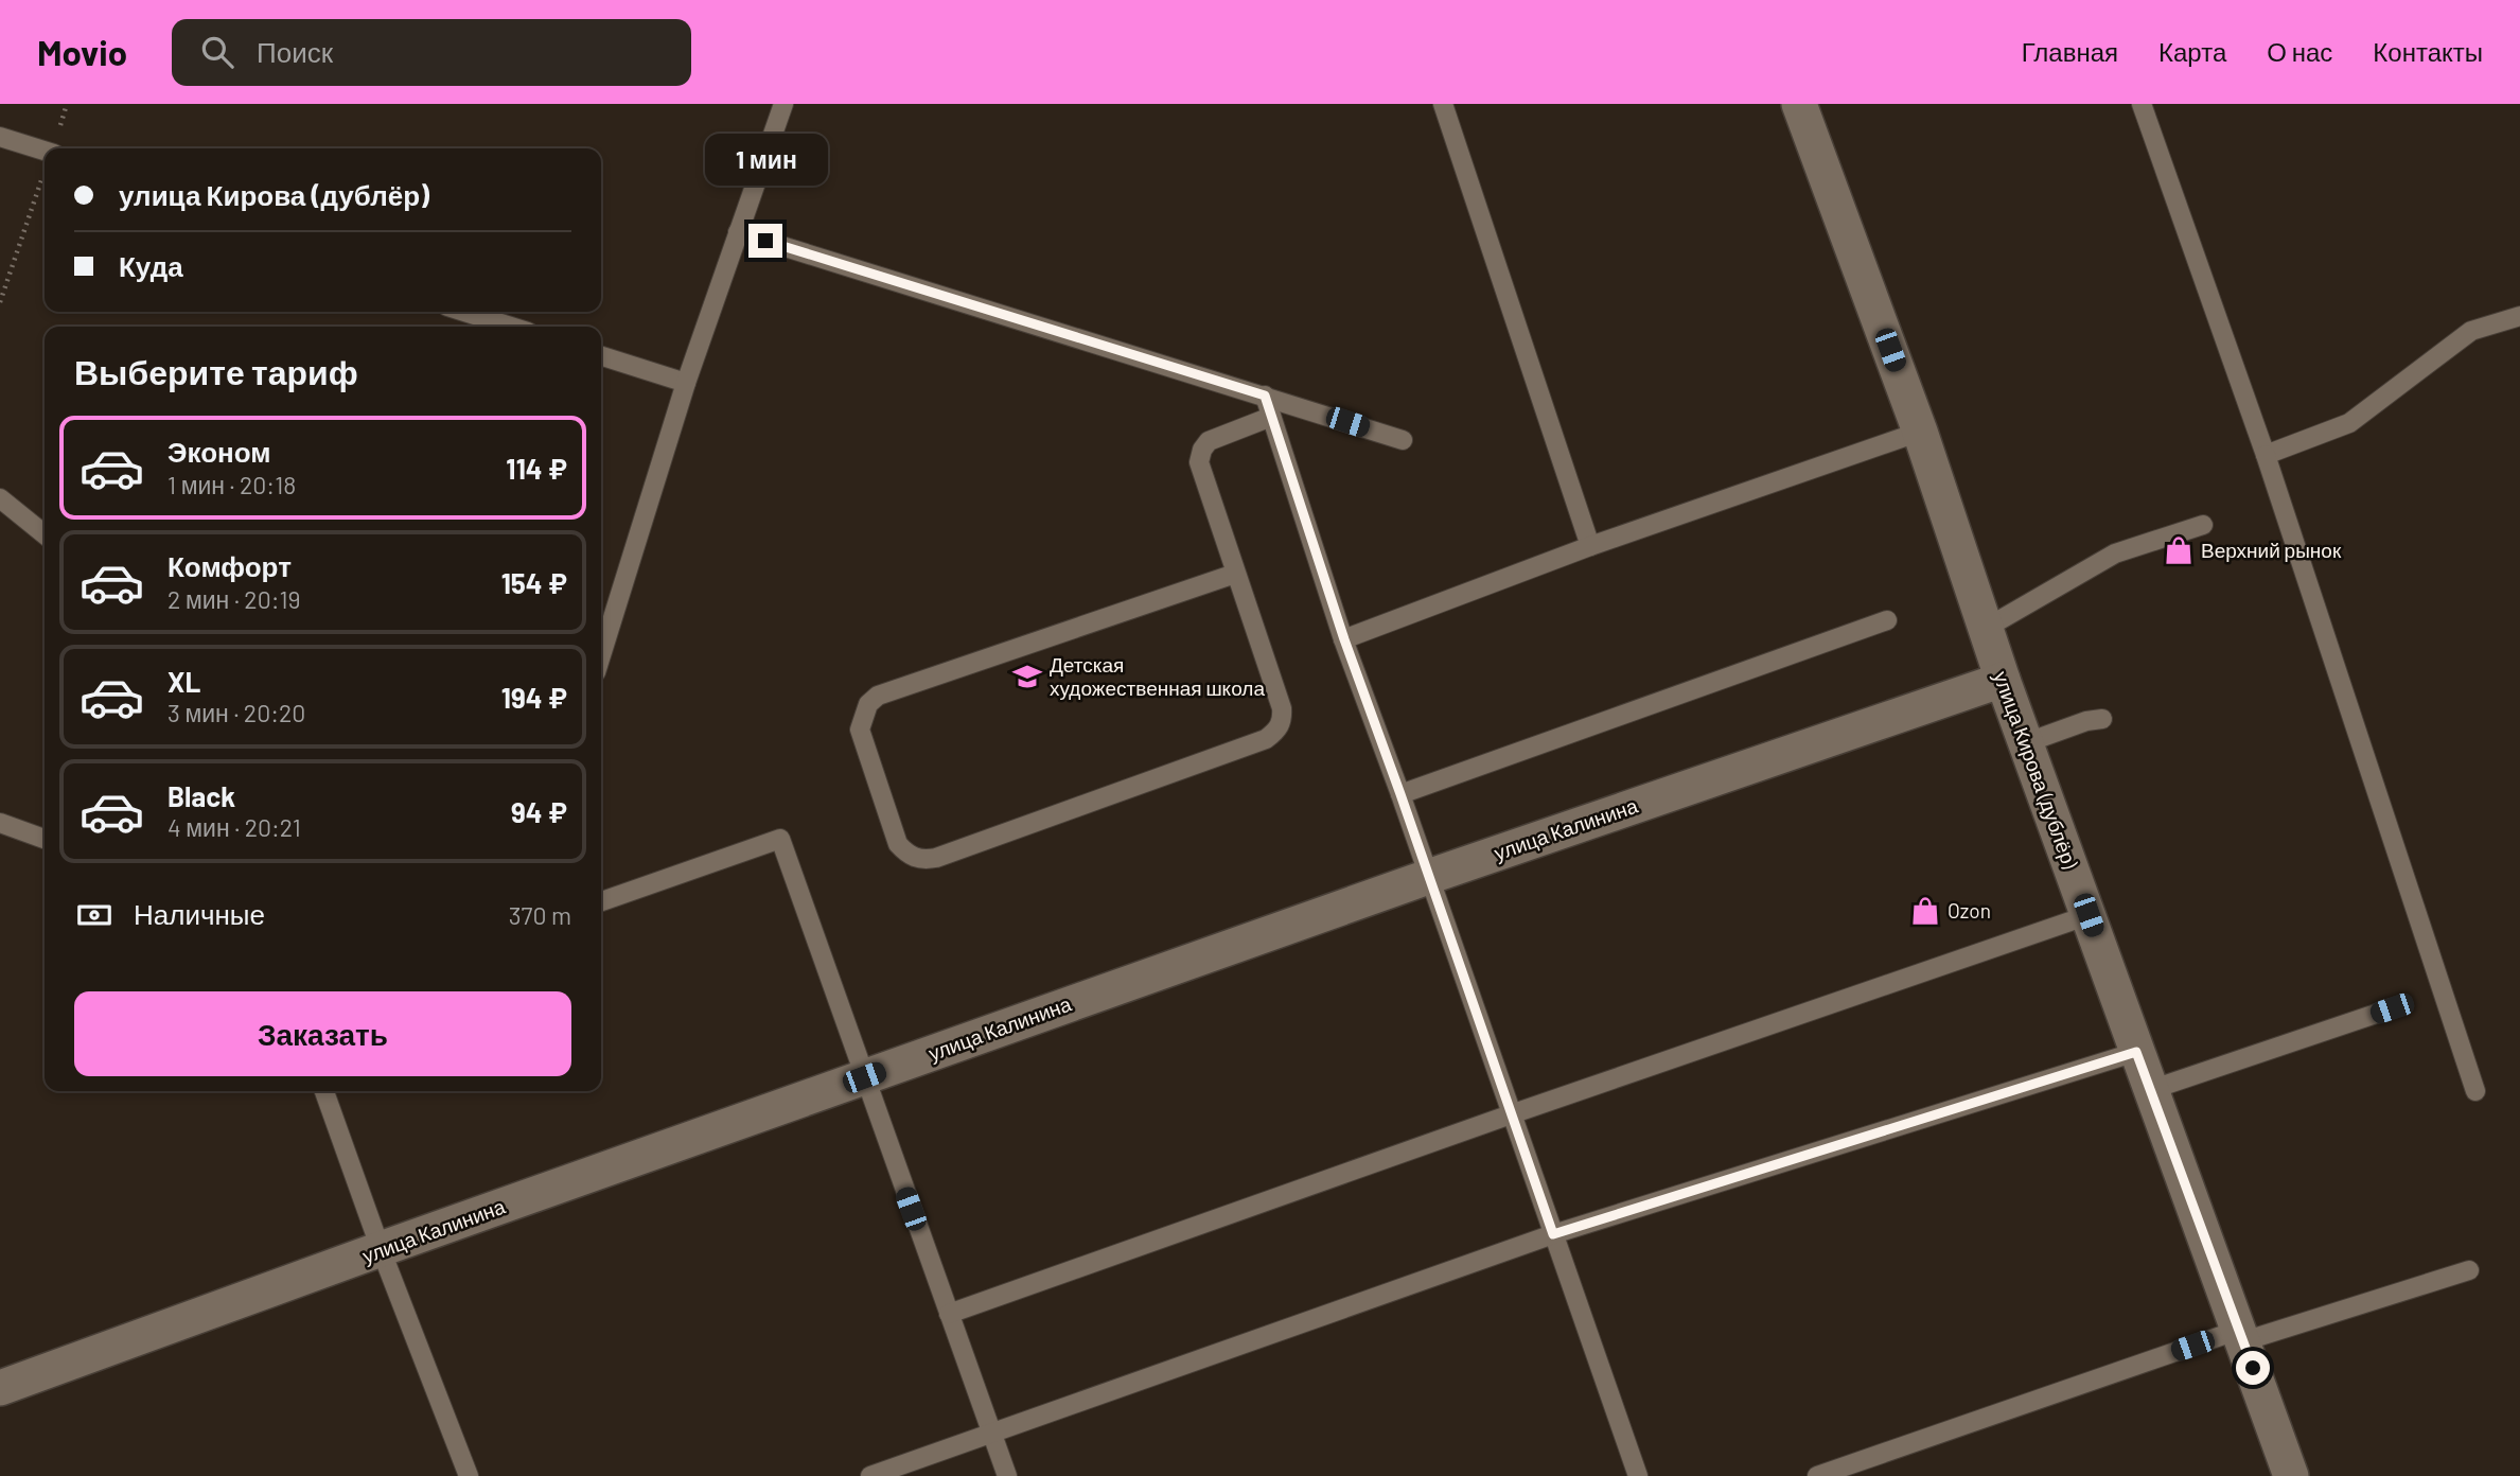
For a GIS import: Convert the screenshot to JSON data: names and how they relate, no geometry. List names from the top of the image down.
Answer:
{
  "streets": {
    "street": ["улица Кирова (дублёр)", "улица Калинина"]
  },
  "crossings": [
    ["улица Кирова (дублёр)", "улица Калинина"]
  ],
  "places": {
    "shop": ["Верхний рынок", "Ozon"],
    "school or university": ["Детская художественная школа"]
  },
  "page": {
    "header": "Movio",
    "search": "Поиск",
    "nav": [
      "Главная",
      "Карта",
      "О нас",
      "Контакты"
    ],
    "bubble": "1 мин",
    "banner": ["улица Кирова (дублёр)", "Куда"],
    "heading": "Выберите тариф",
    "list": [
      {
        "name": "Эконом",
        "note": "1 мин · 20:18",
        "value": "114 ₽"
      },
      {
        "name": "Комфорт",
        "note": "2 мин · 20:19",
        "value": "154 ₽"
      },
      {
        "name": "XL",
        "note": "3 мин · 20:20",
        "value": "194 ₽"
      },
      {
        "name": "Black",
        "note": "4 мин · 20:21",
        "value": "94 ₽"
      }
    ],
    "pay": ["Наличные", "370 m"],
    "buttons": "Заказать"
  }
}
